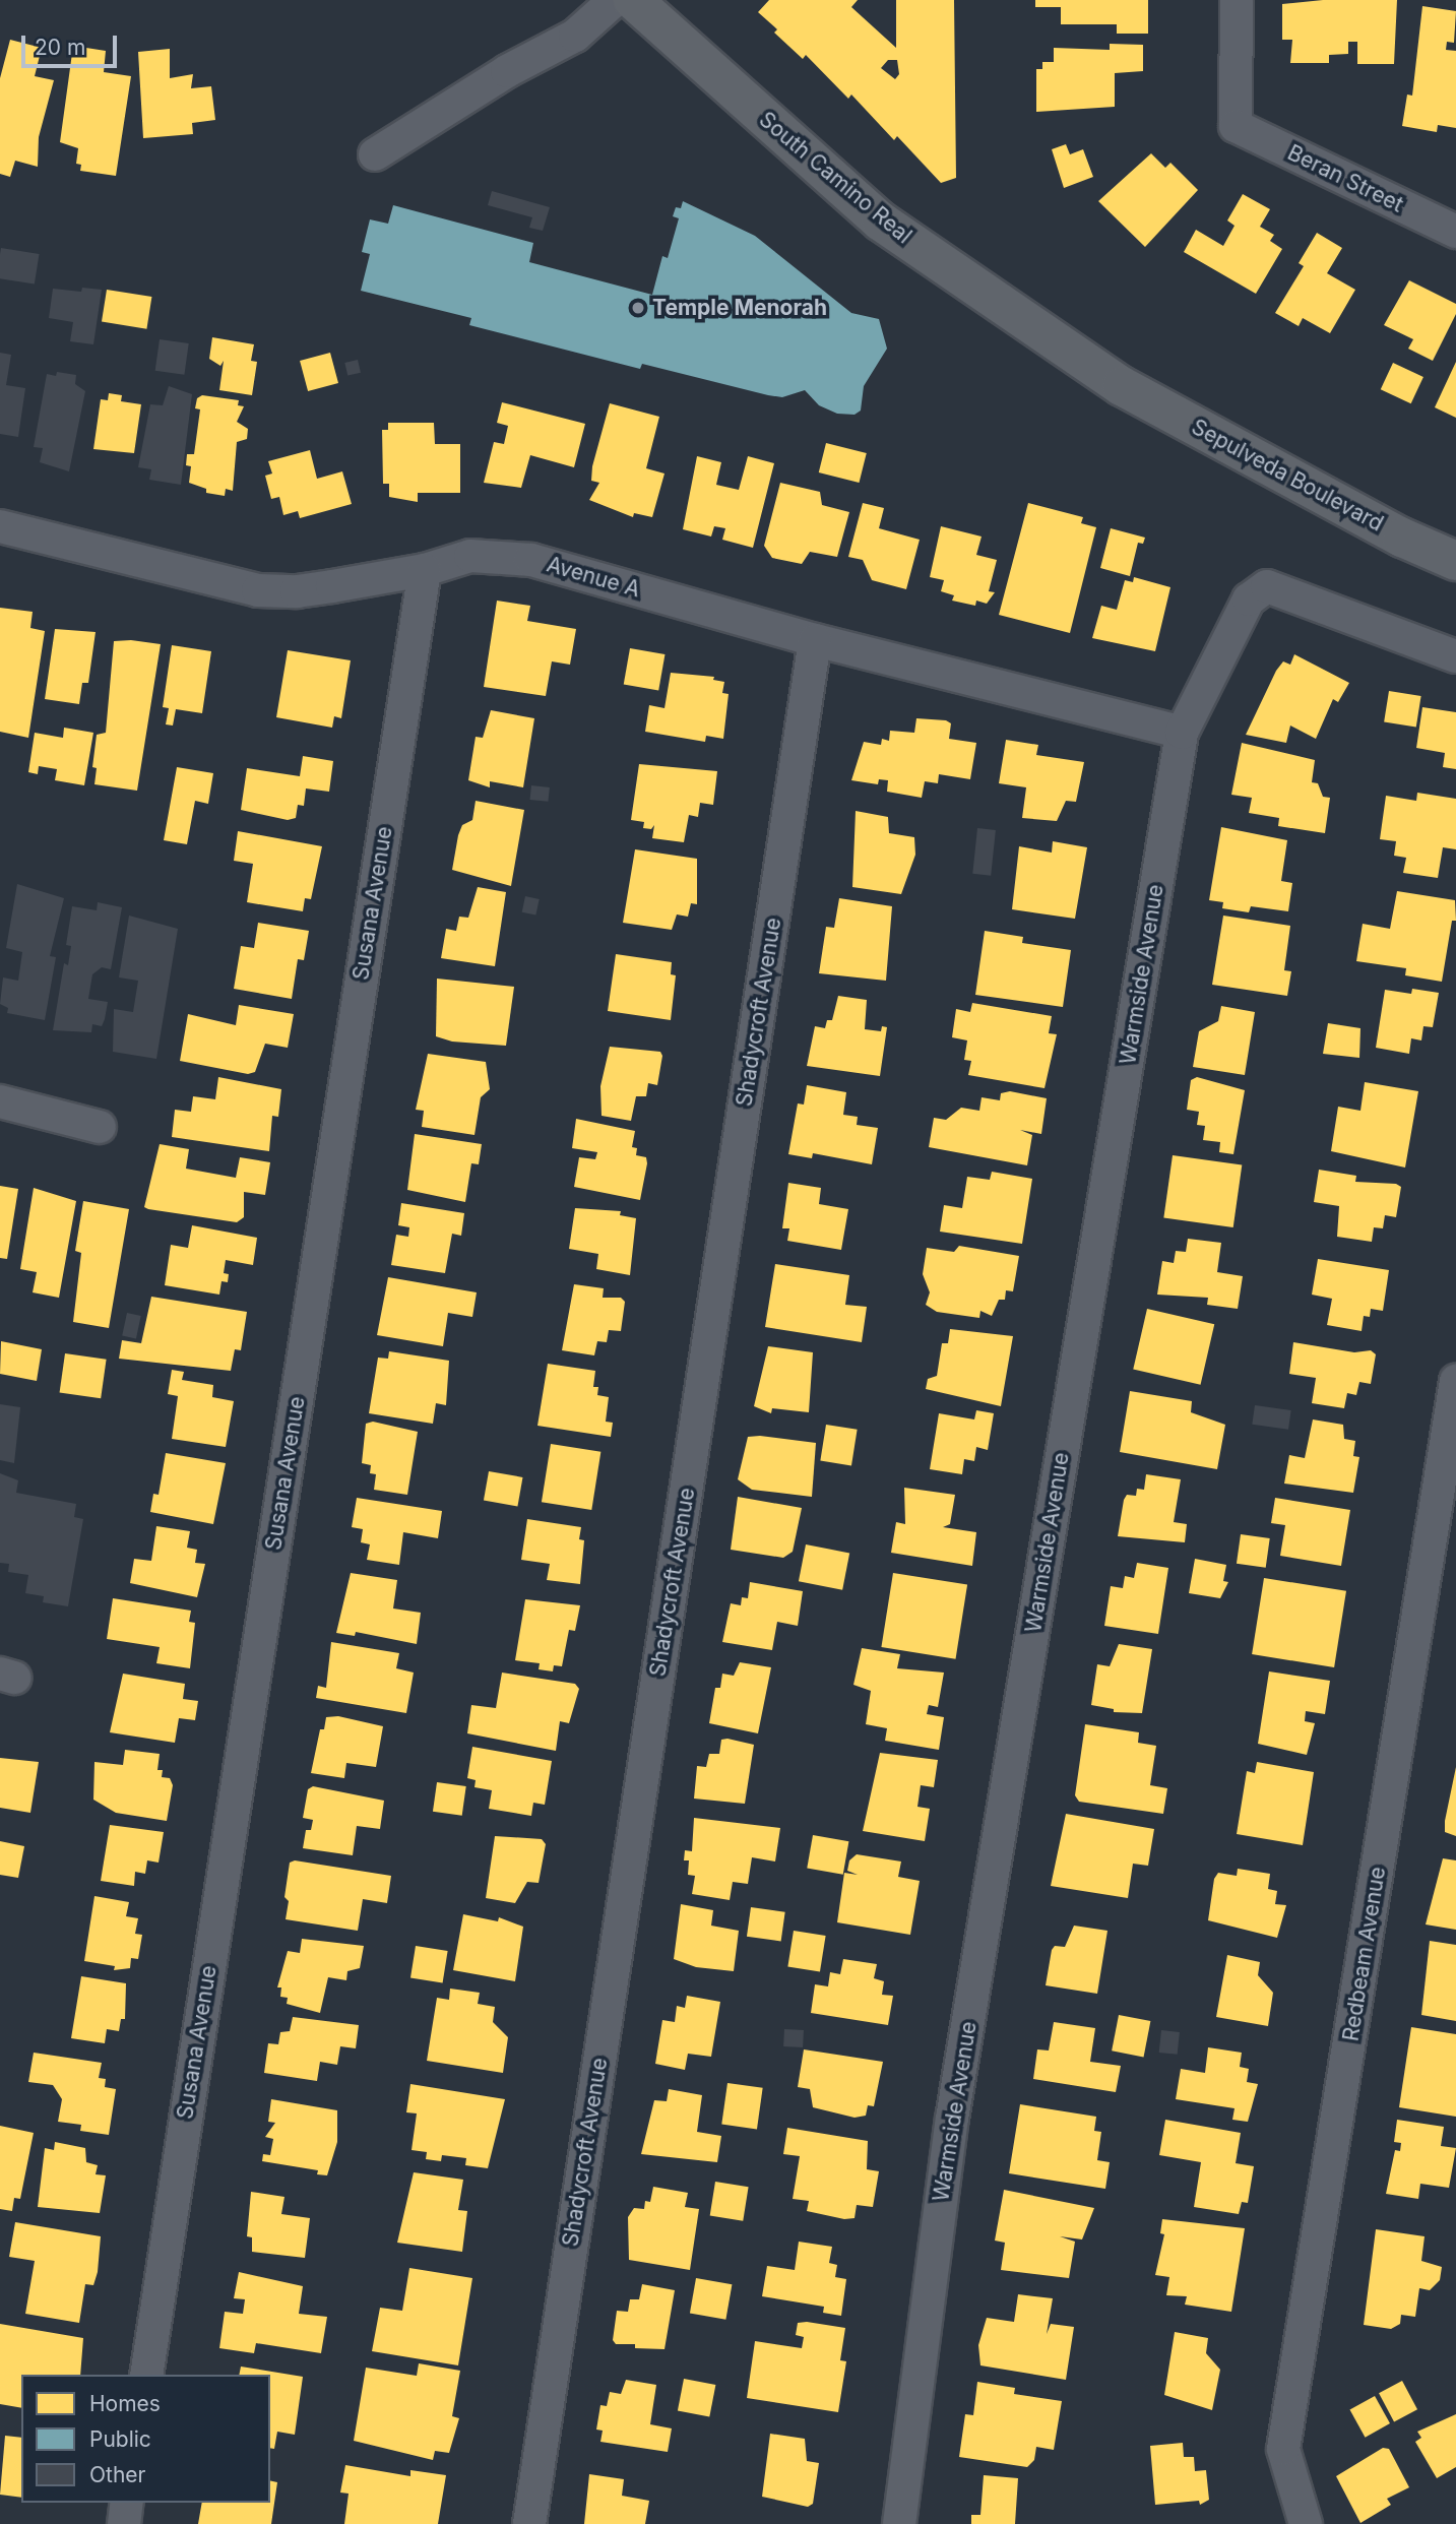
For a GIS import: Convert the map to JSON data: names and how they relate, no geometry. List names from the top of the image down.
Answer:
{
  "streets": {
    "main road": ["South Camino Real", "Sepulveda Boulevard"],
    "street": [
      "Beran Street",
      "Avenue A",
      "Susana Avenue",
      "Warmside Avenue",
      "Shadycroft Avenue",
      "Redbeam Avenue"
    ]
  },
  "crossings": [
    ["South Camino Real", "Sepulveda Boulevard"],
    ["Avenue A", "Susana Avenue"],
    ["Avenue A", "Warmside Avenue"],
    ["Avenue A", "Shadycroft Avenue"]
  ],
  "places": ["Temple Menorah"],
  "legend": ["Homes", "Public", "Other"],
  "scale_bar": "20 m"
}
